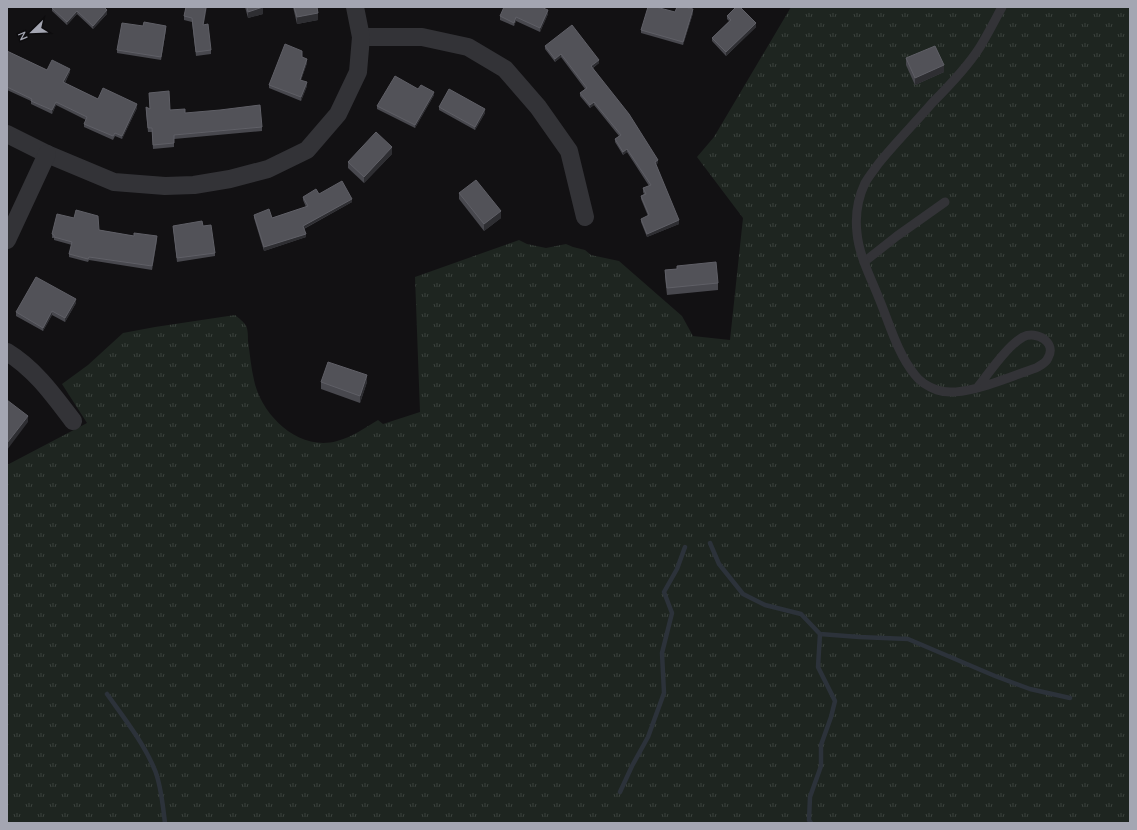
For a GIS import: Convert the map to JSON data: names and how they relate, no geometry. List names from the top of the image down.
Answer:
{
  "north": "bottom left"
}
